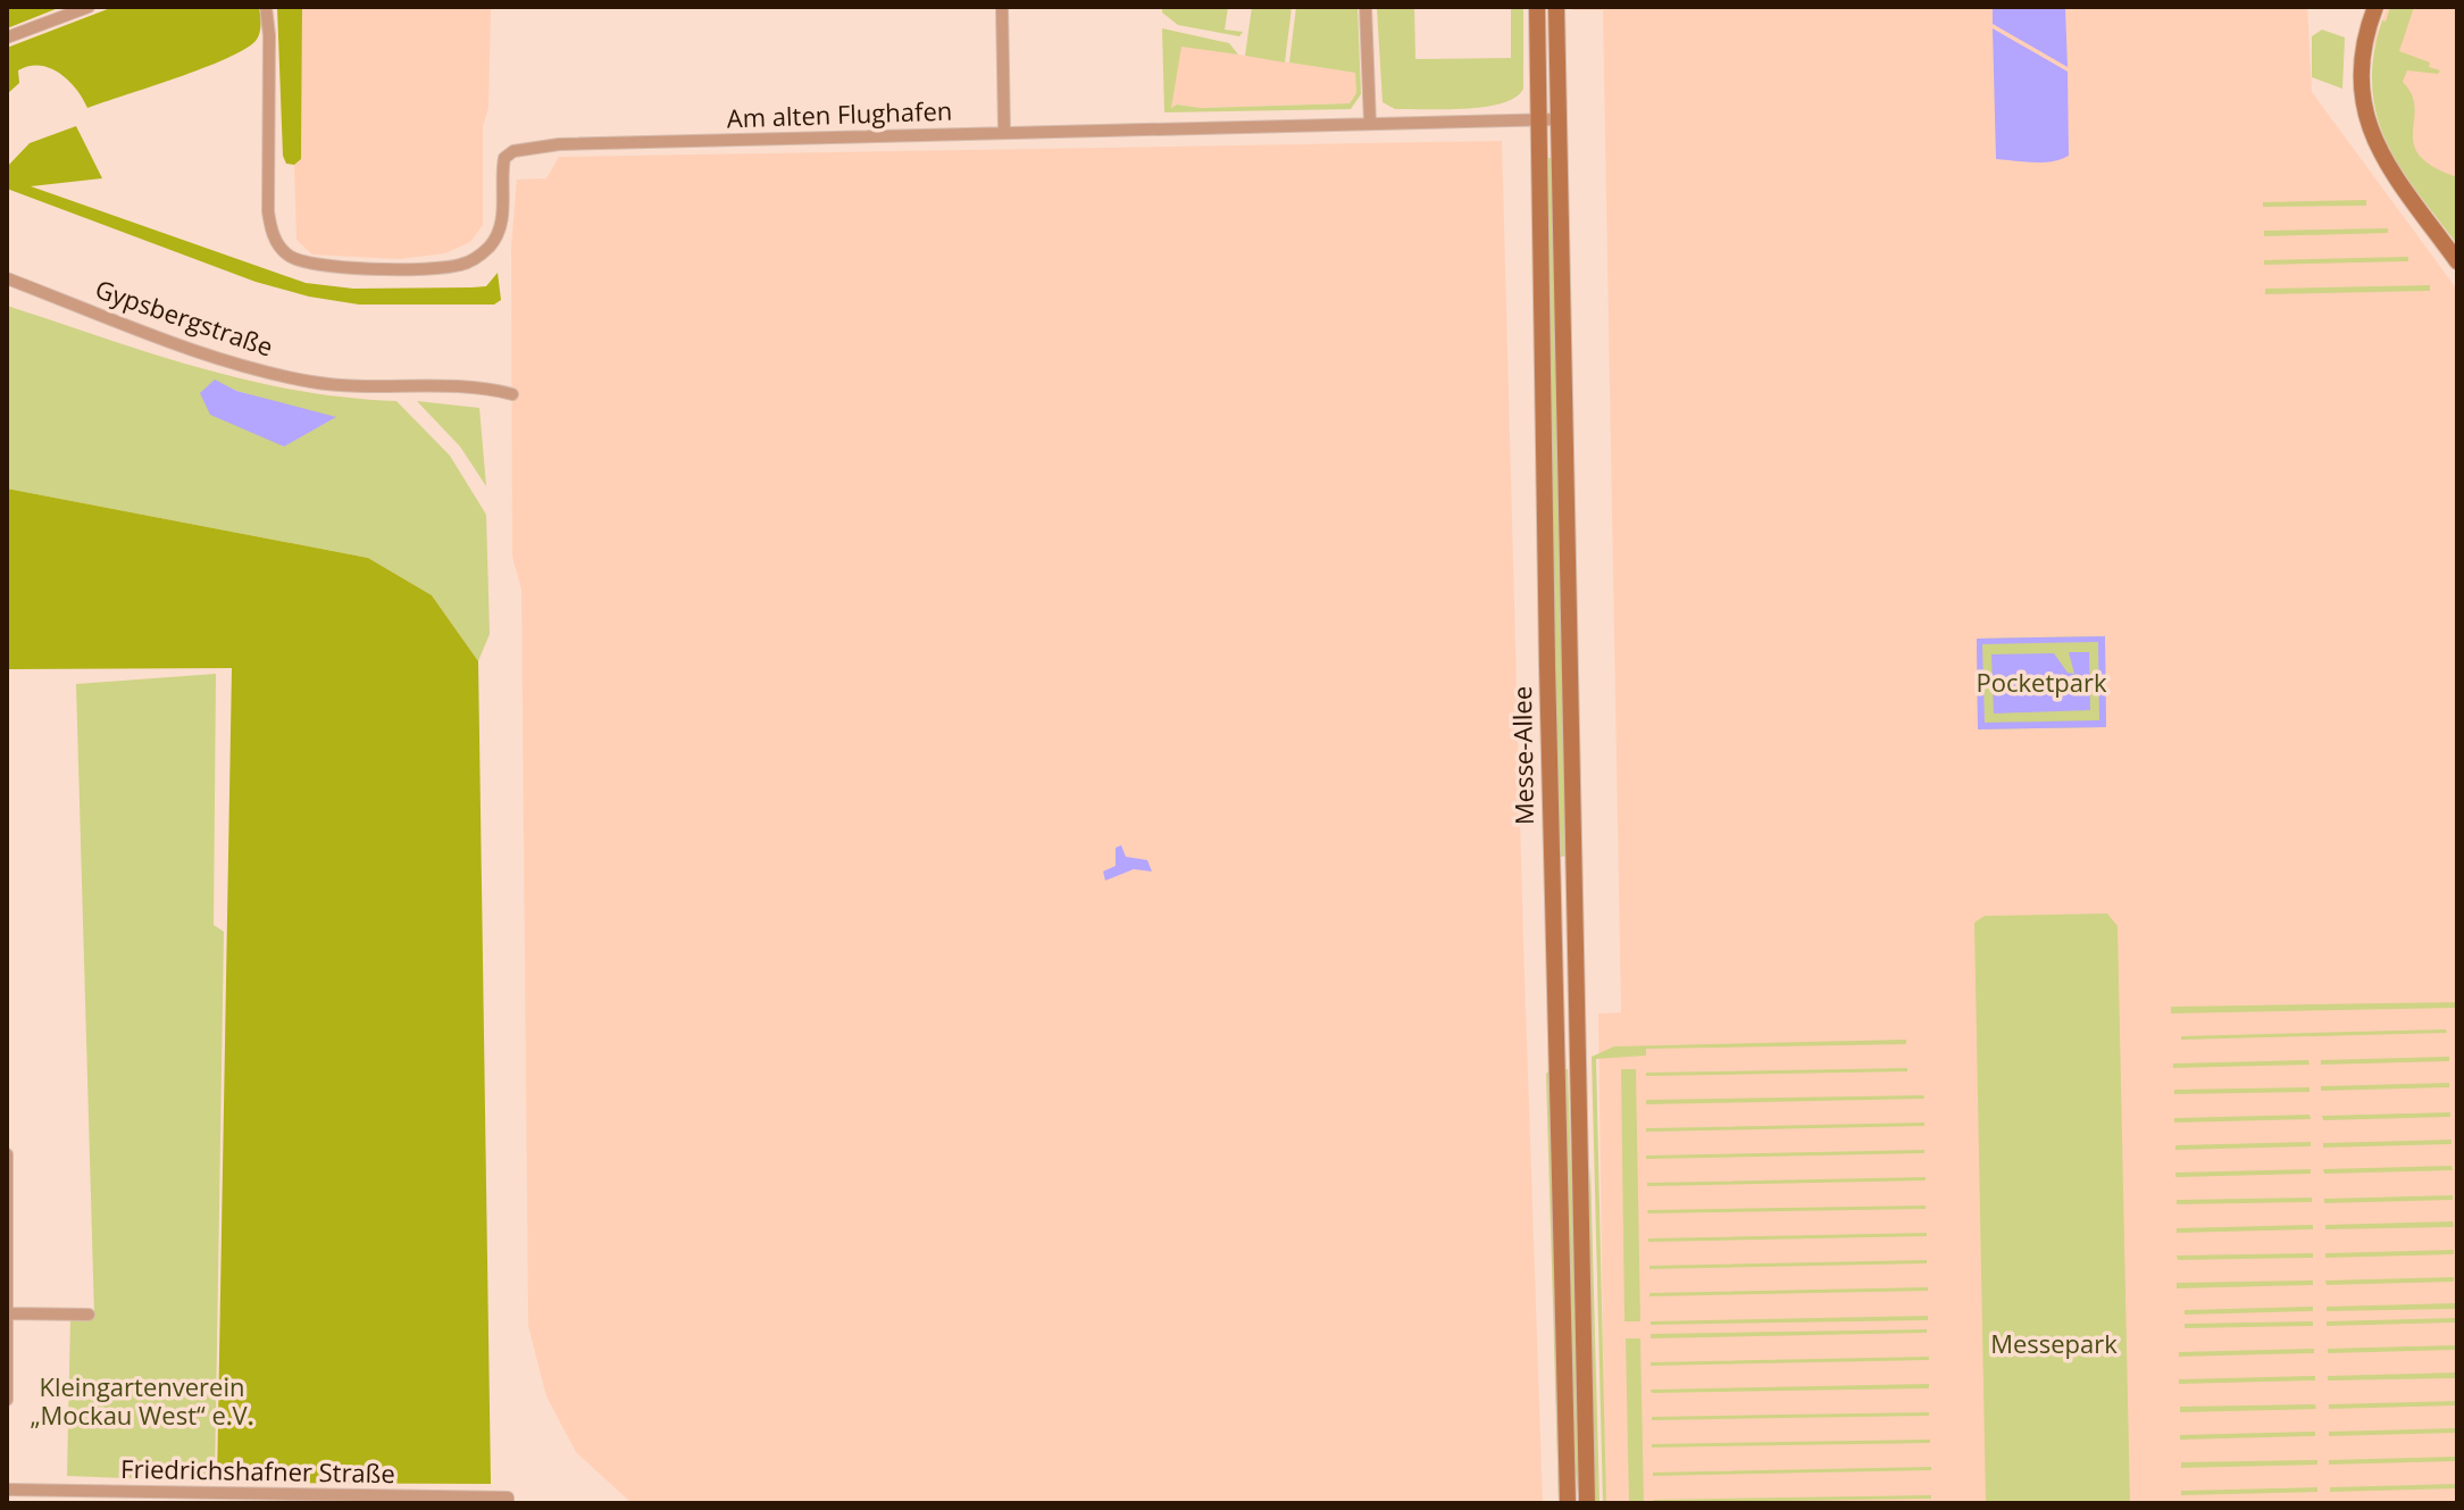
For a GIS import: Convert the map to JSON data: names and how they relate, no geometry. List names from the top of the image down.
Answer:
{
  "streets": {
    "main road": ["Messe-Allee"],
    "street": ["Am alten Flughafen", "Gypsbergstraße", "Friedrichshafner Straße"]
  },
  "crossings": [
    ["Am alten Flughafen", "Messe-Allee"]
  ],
  "parks": ["Pocketpark", "Messepark", "Kleingartenverein „Mockau West“ e.V."]
}
